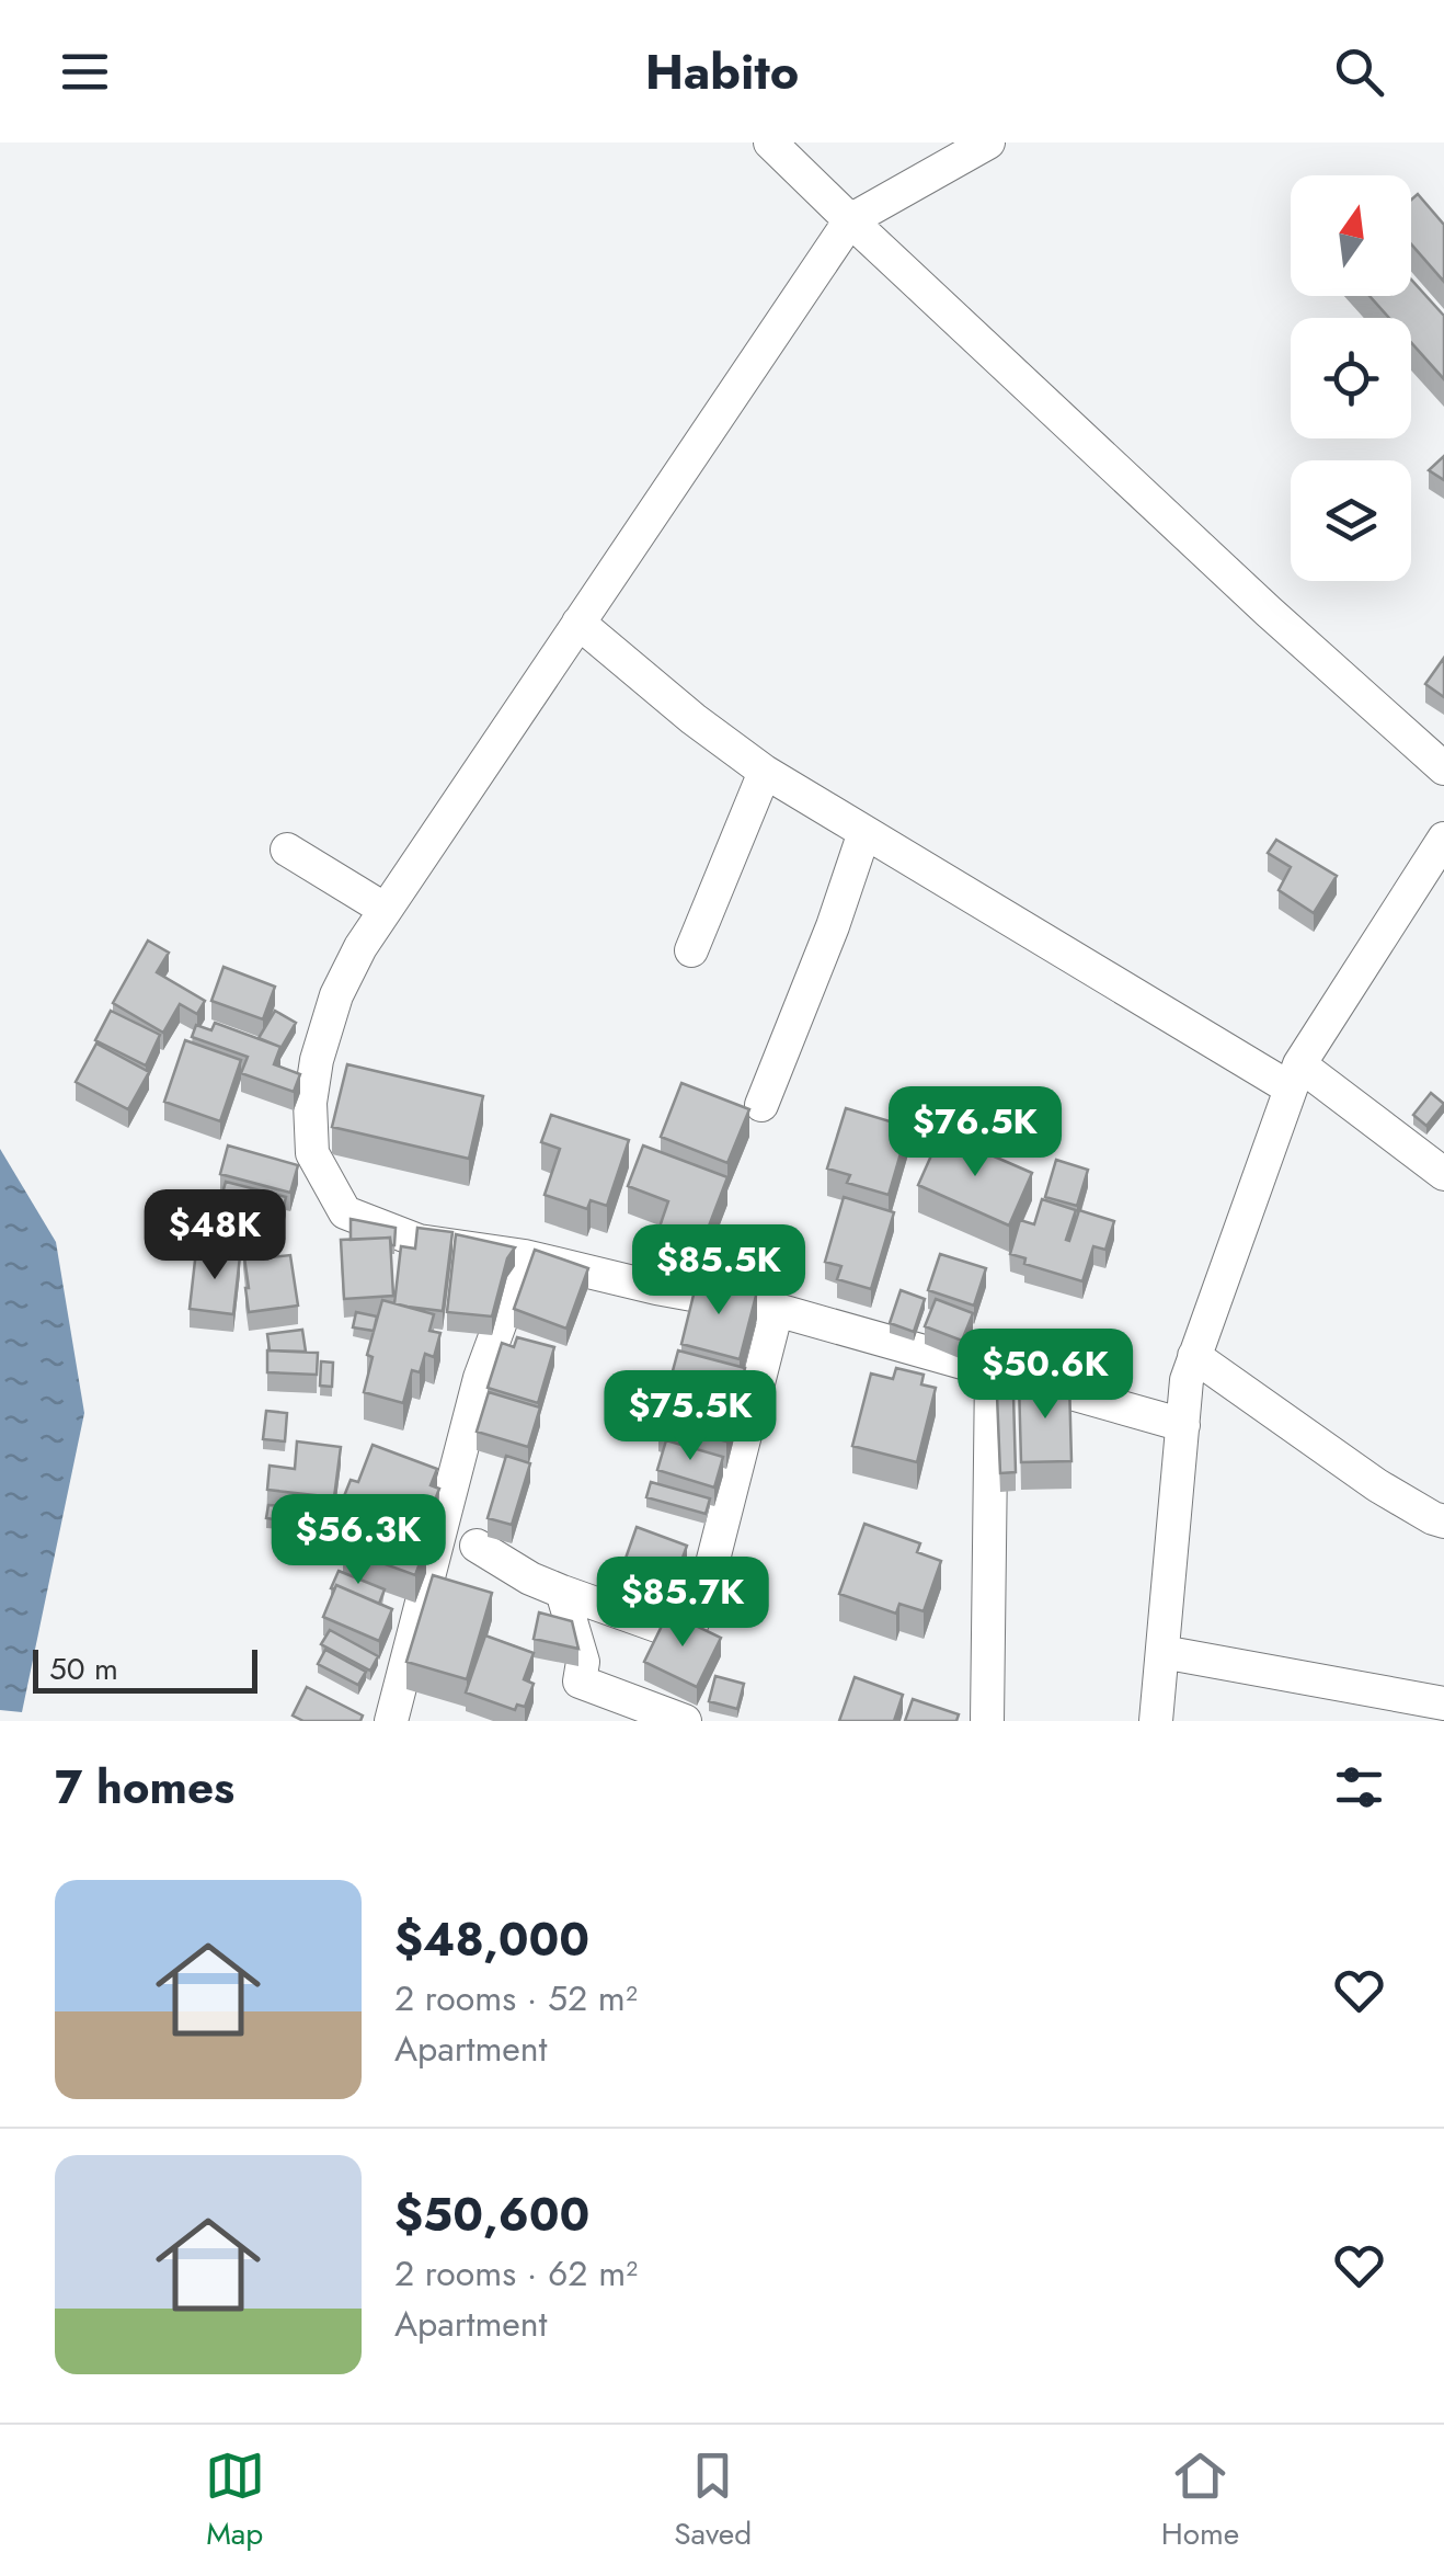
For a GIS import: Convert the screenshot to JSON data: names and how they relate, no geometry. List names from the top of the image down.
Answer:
{
  "scale_bar": "50 m",
  "north": "top",
  "page": {
    "header": "Habito",
    "price": [
      "$76.5K",
      "$48K",
      "$85.5K",
      "$50.6K",
      "$75.5K",
      "$56.3K",
      "$85.7K"
    ],
    "scale": "50 m",
    "heading": "7 homes",
    "list": [
      {
        "name": "$48,000",
        "note": "2 rooms · 52 m² · Apartment"
      },
      {
        "name": "$50,600",
        "note": "2 rooms · 62 m² · Apartment"
      }
    ],
    "tabs": ["Map", "Saved", "Home"]
  }
}
